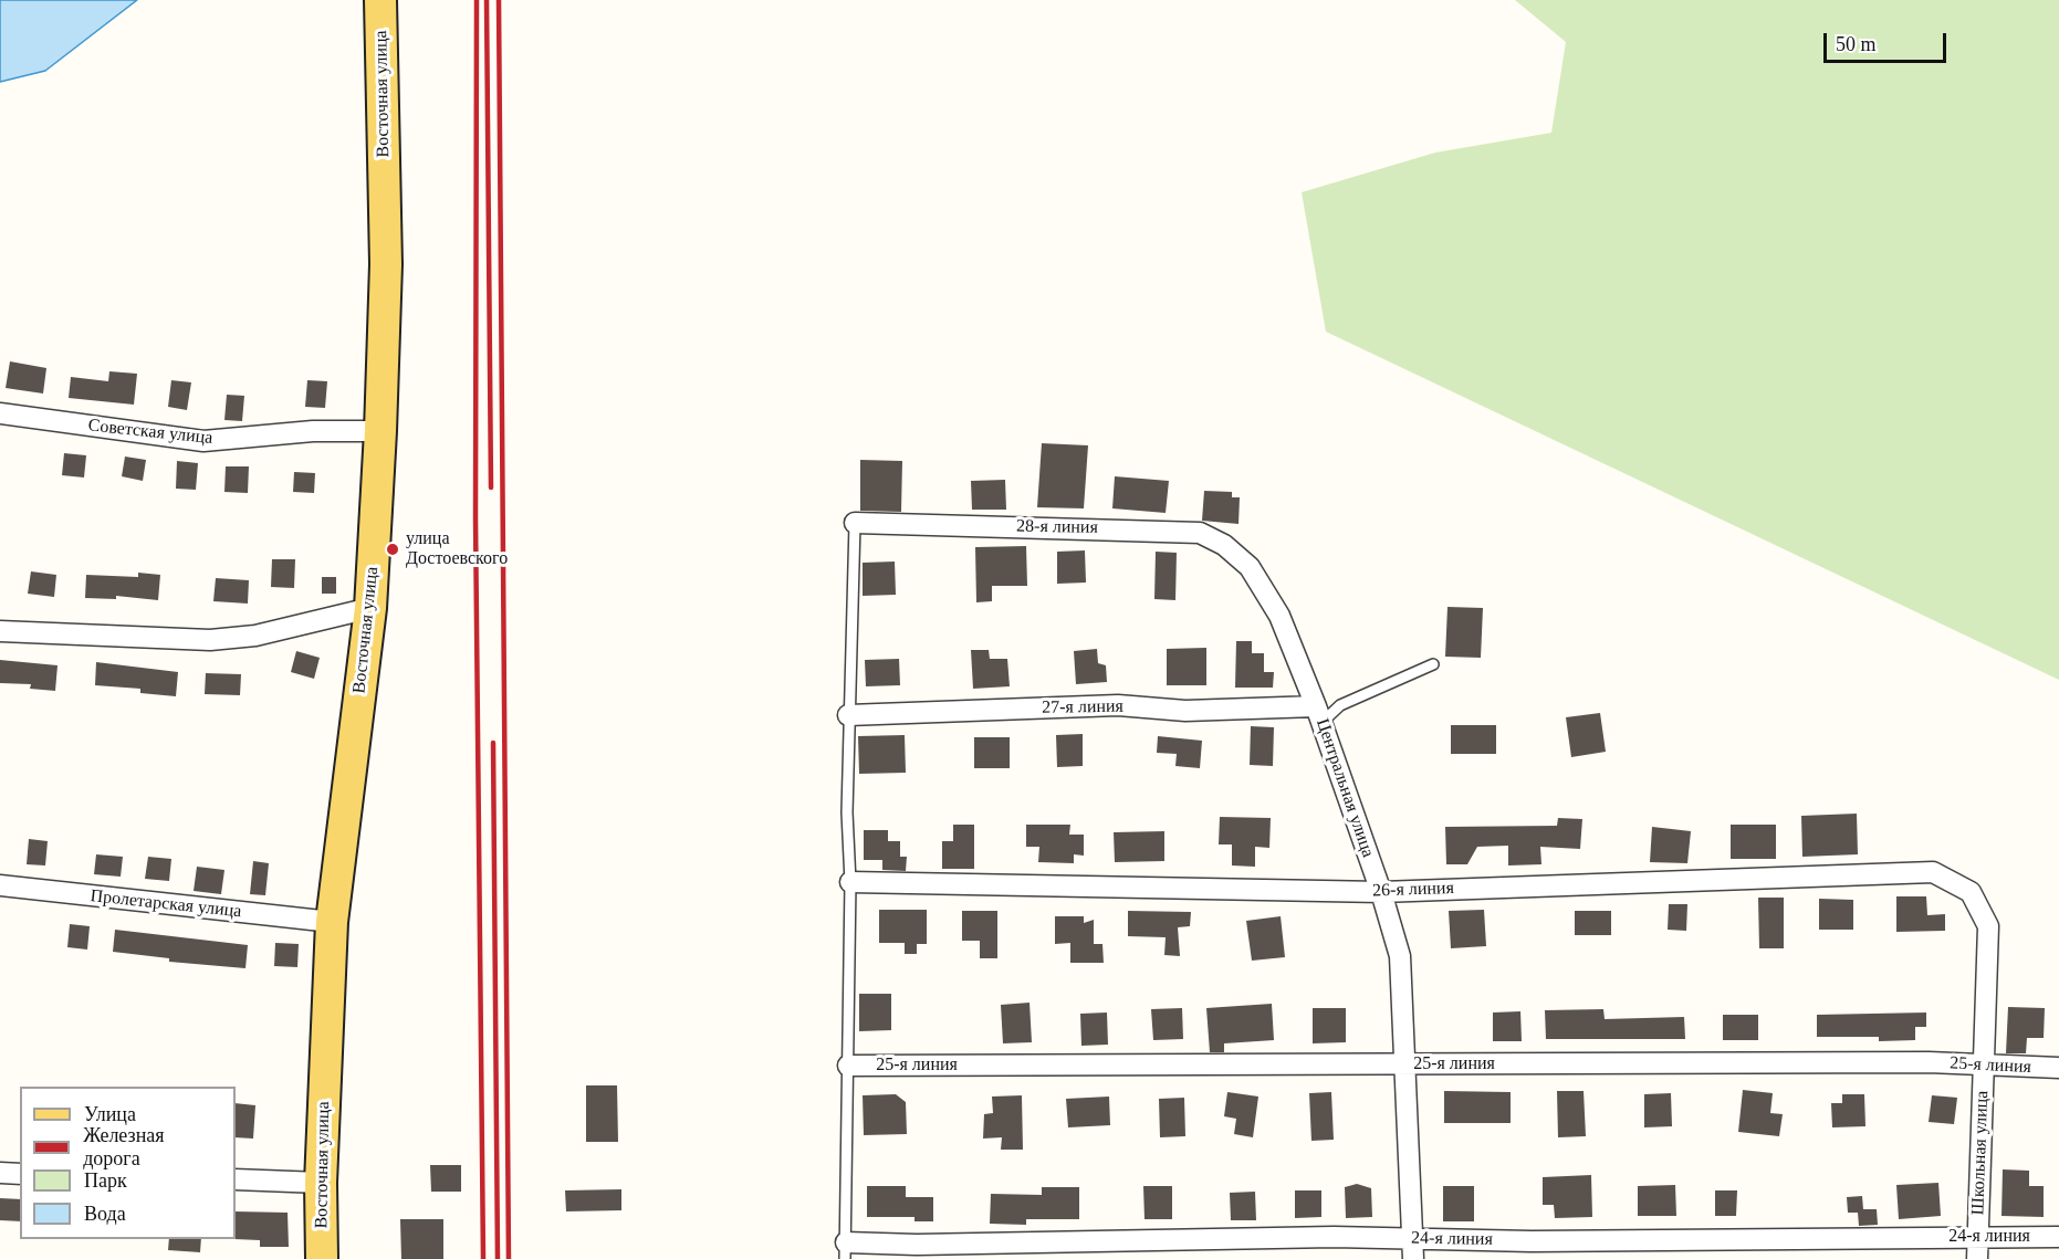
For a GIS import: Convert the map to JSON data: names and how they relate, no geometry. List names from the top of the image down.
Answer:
{
  "streets": {
    "main road": ["Восточная улица"],
    "street": [
      "Советская улица",
      "28-я линия",
      "27-я линия",
      "Центральная улица",
      "26-я линия",
      "Пролетарская улица",
      "25-я линия",
      "Школьная улица",
      "24-я линия"
    ]
  },
  "crossings": [
    ["Восточная улица", "Советская улица"],
    ["Восточная улица", "Пролетарская улица"],
    ["28-я линия", "Центральная улица"],
    ["27-я линия", "Центральная улица"],
    ["Центральная улица", "26-я линия"],
    ["Центральная улица", "25-я линия"],
    ["Центральная улица", "24-я линия"],
    ["26-я линия", "Школьная улица"],
    ["25-я линия", "Школьная улица"],
    ["Школьная улица", "24-я линия"]
  ],
  "places": ["улица Достоевского"],
  "legend": [
    "Улица",
    "Железная дорога",
    "Парк",
    "Вода"
  ],
  "scale_bar": "50 m"
}
